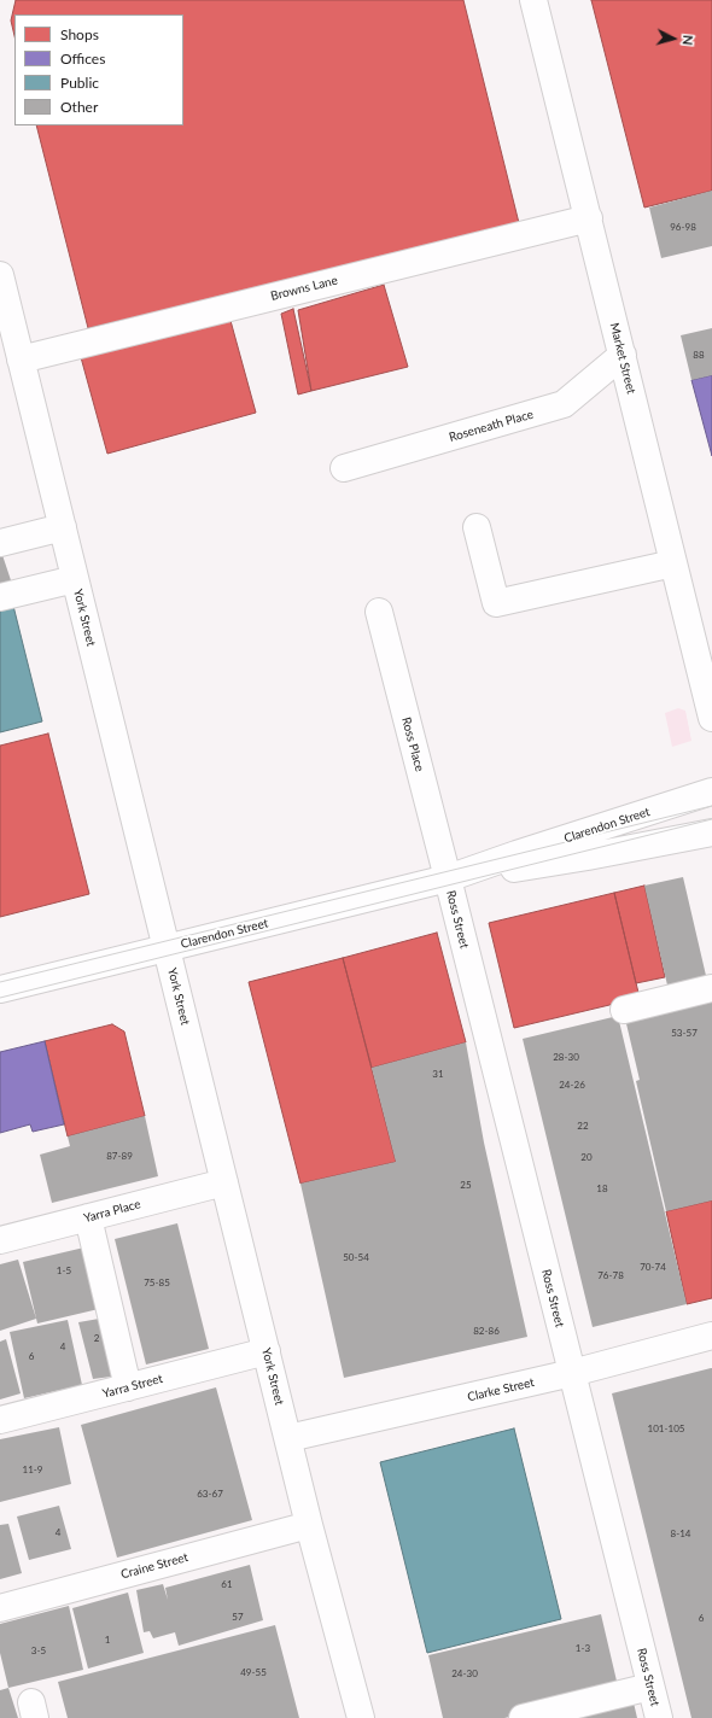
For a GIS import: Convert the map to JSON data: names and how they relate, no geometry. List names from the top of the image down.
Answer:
{
  "streets": {
    "street": [
      "Browns Lane",
      "Market Street",
      "Roseneath Place",
      "York Street",
      "Ross Place",
      "Clarendon Street",
      "Ross Street",
      "Yarra Place",
      "Yarra Street",
      "Clarke Street",
      "Craine Street"
    ]
  },
  "crossings": [
    ["Browns Lane", "Market Street"],
    ["Browns Lane", "York Street"],
    ["Market Street", "Roseneath Place"],
    ["York Street", "Clarendon Street"],
    ["York Street", "Yarra Place"],
    ["York Street", "Yarra Street"],
    ["York Street", "Clarke Street"],
    ["York Street", "Craine Street"],
    ["Ross Place", "Clarendon Street"],
    ["Ross Place", "Ross Street"],
    ["Clarendon Street", "Ross Street"],
    ["Ross Street", "Clarke Street"]
  ],
  "house_numbers": [
    "96-98",
    "88",
    "53-57",
    "28-30",
    "31",
    "24-26",
    "22",
    "87-89",
    "20",
    "25",
    "18",
    "50-54",
    "70-74",
    "1-5",
    "76-78",
    "75-85",
    "82-86",
    "2",
    "4",
    "6",
    "101-105",
    "11-9",
    "63-67",
    "4",
    "8-14",
    "61",
    "57",
    "6",
    "1",
    "1-3",
    "3-5",
    "49-55",
    "24-30"
  ],
  "legend": [
    "Shops",
    "Offices",
    "Public",
    "Other"
  ],
  "north": "right"
}
